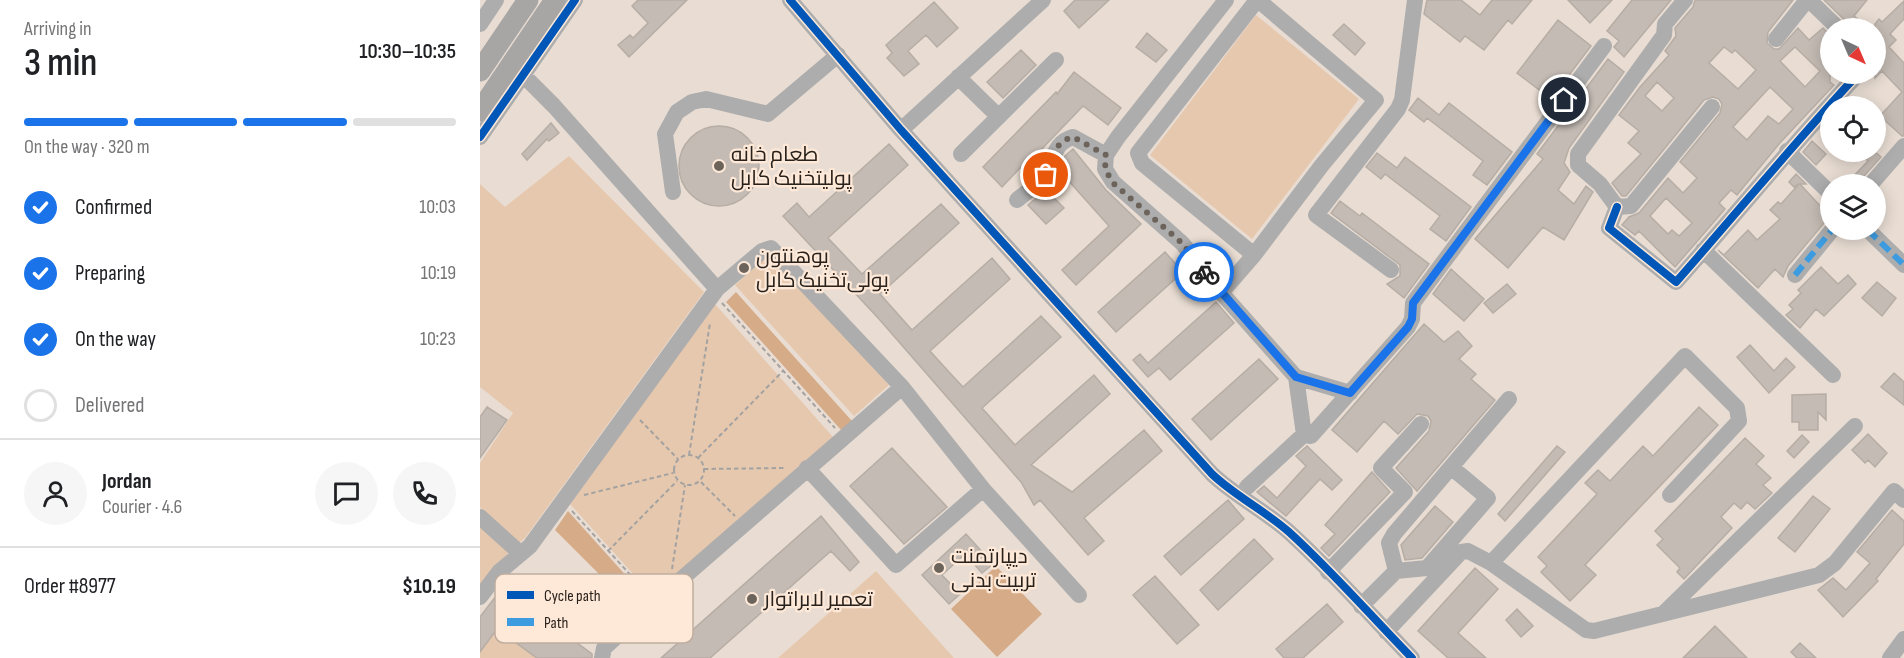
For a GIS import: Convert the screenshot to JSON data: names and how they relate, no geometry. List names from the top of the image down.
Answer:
{
  "places": [
    "طعام خانه پولیتخنیک کابل",
    "پوهنتون پولی‌تخنیک کابل",
    "دیپارتمنت تربیت بدنی",
    "تعمیر لابراتوار"
  ],
  "legend": ["Cycle path", "Path"],
  "north": "bottom right",
  "page": {
    "heading": ["3 min", "Arriving in", "10:30–10:35"],
    "panel": [
      "Jordan",
      "Courier · 4.6",
      "Order #8977",
      "$10.19"
    ],
    "bar": "On the way · 320 m",
    "list": [
      ["Confirmed", "10:03"],
      ["Preparing", "10:19"],
      ["On the way", "10:23"],
      "Delivered"
    ]
  }
}
